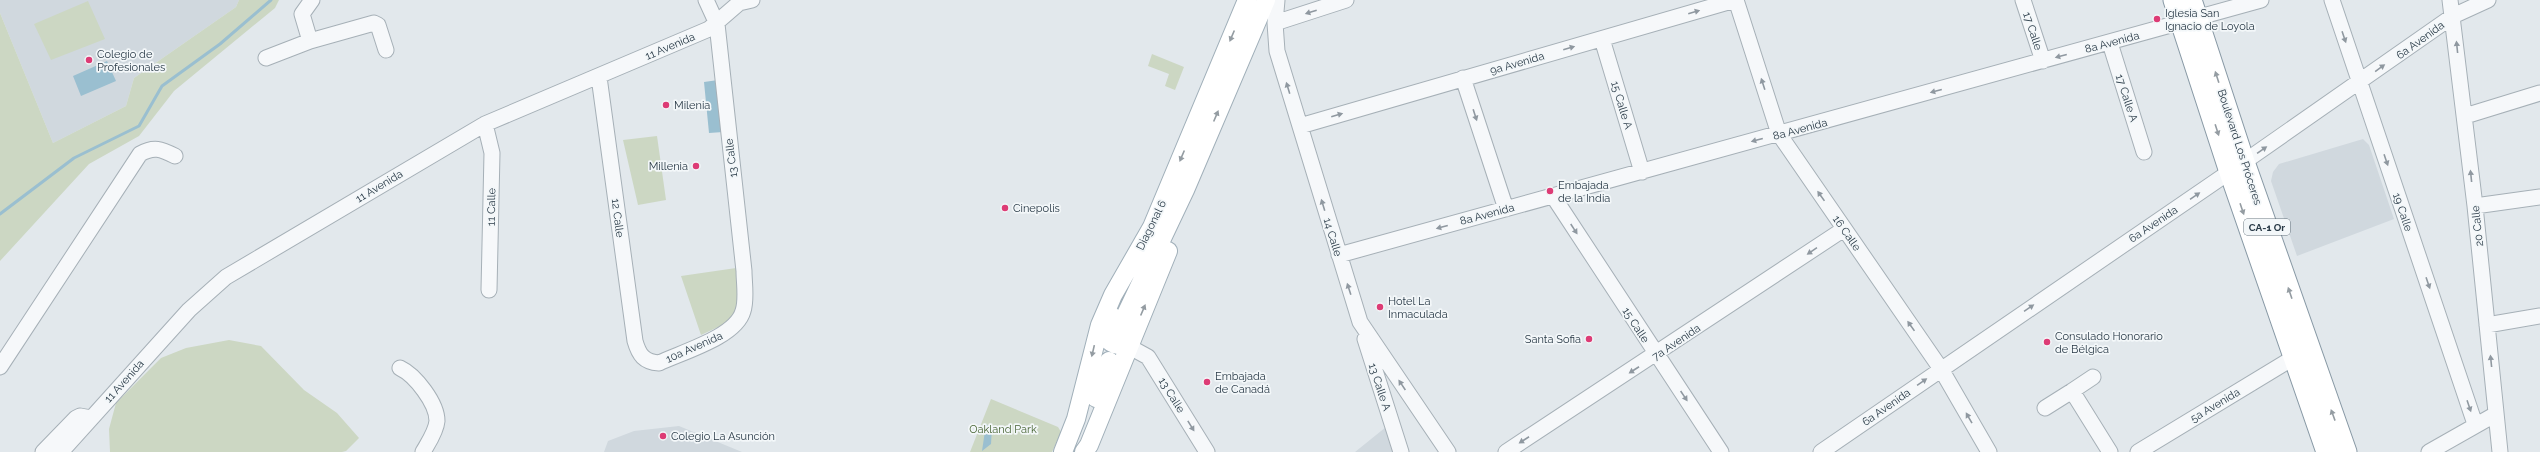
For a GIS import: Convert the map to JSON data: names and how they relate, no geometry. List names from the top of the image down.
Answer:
{
  "streets": {
    "highway": ["Boulevard Los Próceres", "CA-1 Or"],
    "main road": ["Diagonal 6"],
    "street": [
      "17 Calle",
      "6a Avenida",
      "8a Avenida",
      "11 Avenida",
      "9a Avenida",
      "17 Calle A",
      "15 Calle A",
      "13 Calle",
      "11 Calle",
      "19 Calle",
      "12 Calle",
      "20 Calle",
      "16 Calle",
      "14 Calle",
      "15 Calle",
      "7a Avenida",
      "10a Avenida",
      "13 Calle A",
      "5a Avenida"
    ]
  },
  "crossings": [
    ["17 Calle", "8a Avenida"],
    ["6a Avenida", "Boulevard Los Próceres"],
    ["6a Avenida", "19 Calle"],
    ["6a Avenida", "20 Calle"],
    ["6a Avenida", "16 Calle"],
    ["8a Avenida", "17 Calle A"],
    ["8a Avenida", "15 Calle A"],
    ["8a Avenida", "Boulevard Los Próceres"],
    ["8a Avenida", "16 Calle"],
    ["8a Avenida", "14 Calle"],
    ["8a Avenida", "15 Calle"],
    ["11 Avenida", "13 Calle"],
    ["11 Avenida", "11 Calle"],
    ["11 Avenida", "12 Calle"],
    ["9a Avenida", "15 Calle A"],
    ["9a Avenida", "16 Calle"],
    ["9a Avenida", "14 Calle"],
    ["Boulevard Los Próceres", "5a Avenida"],
    ["13 Calle", "Diagonal 6"],
    ["13 Calle", "10a Avenida"],
    ["12 Calle", "10a Avenida"],
    ["16 Calle", "7a Avenida"],
    ["14 Calle", "13 Calle A"],
    ["15 Calle", "7a Avenida"]
  ],
  "one_way": [
    "6a Avenida",
    "8a Avenida",
    "9a Avenida",
    "19 Calle",
    "20 Calle",
    "16 Calle",
    "14 Calle",
    "15 Calle",
    "7a Avenida"
  ],
  "parks": ["Oakland Park"],
  "places": [
    "Iglesia San Ignacio de Loyola",
    "Colegio de Profesionales",
    "Milenia",
    "Millenia",
    "Embajada de la India",
    "Cinepolis",
    "Hotel La Inmaculada",
    "Santa Sofia",
    "Consulado Honorario de Bélgica",
    "Embajada de Canadá",
    "Colegio La Asunción"
  ]
}
